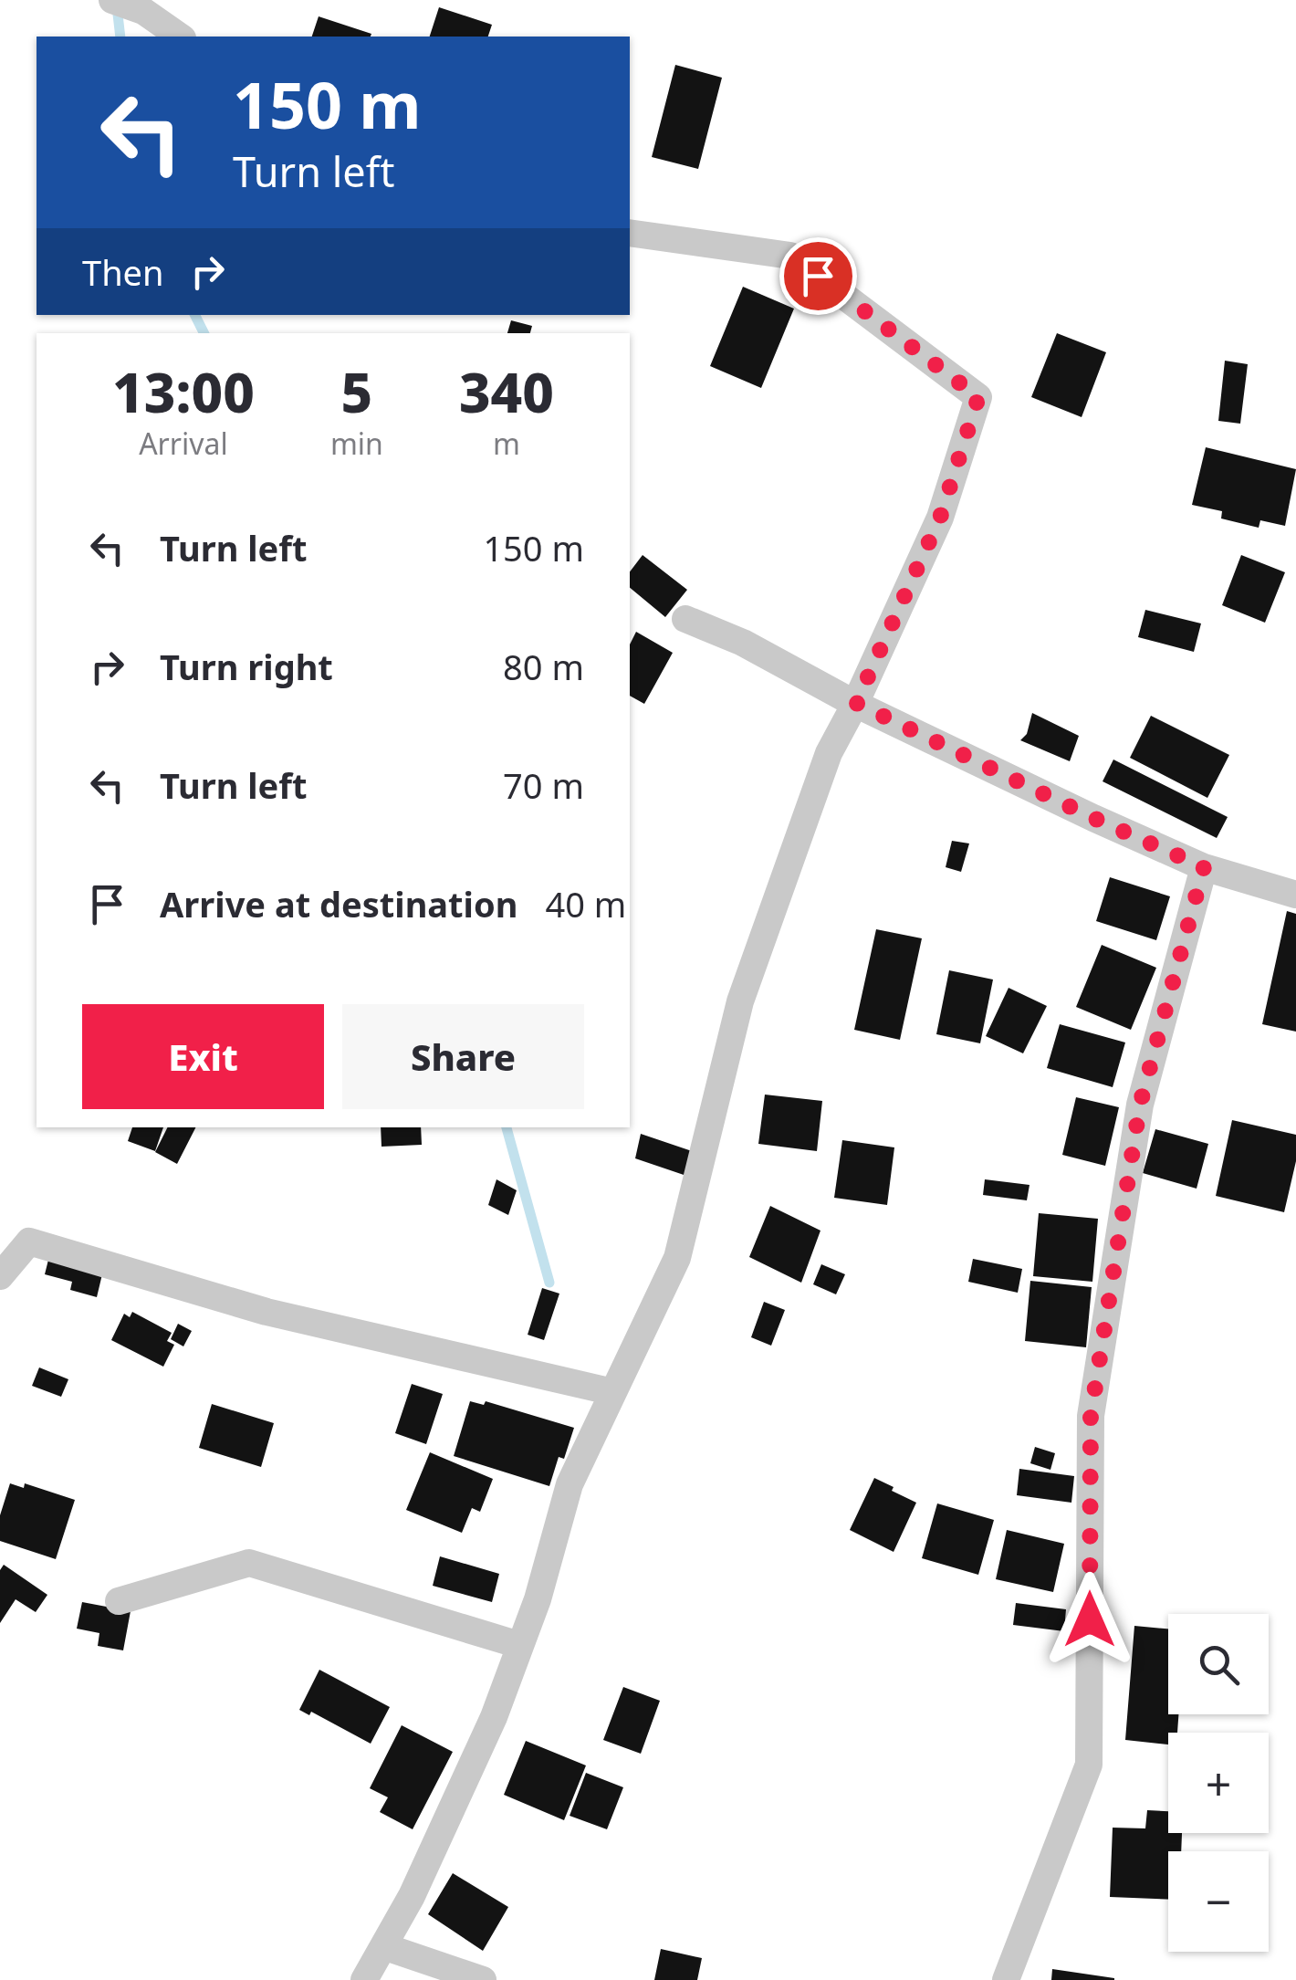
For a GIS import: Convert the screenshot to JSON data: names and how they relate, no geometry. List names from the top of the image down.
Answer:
{
  "page": {
    "turn": ["150 m", "Turn left"],
    "then": "Then",
    "eta": [
      "13:00",
      "Arrival",
      "5",
      "min",
      "340",
      "m"
    ],
    "list": [
      {
        "name": "Turn left",
        "value": "150 m"
      },
      {
        "name": "Turn right",
        "value": "80 m"
      },
      {
        "name": "Turn left",
        "value": "70 m"
      },
      {
        "name": "Arrive at destination",
        "value": "40 m"
      }
    ],
    "buttons": ["Exit", "Share"],
    "map_buttons": ["+", "−"]
  }
}
